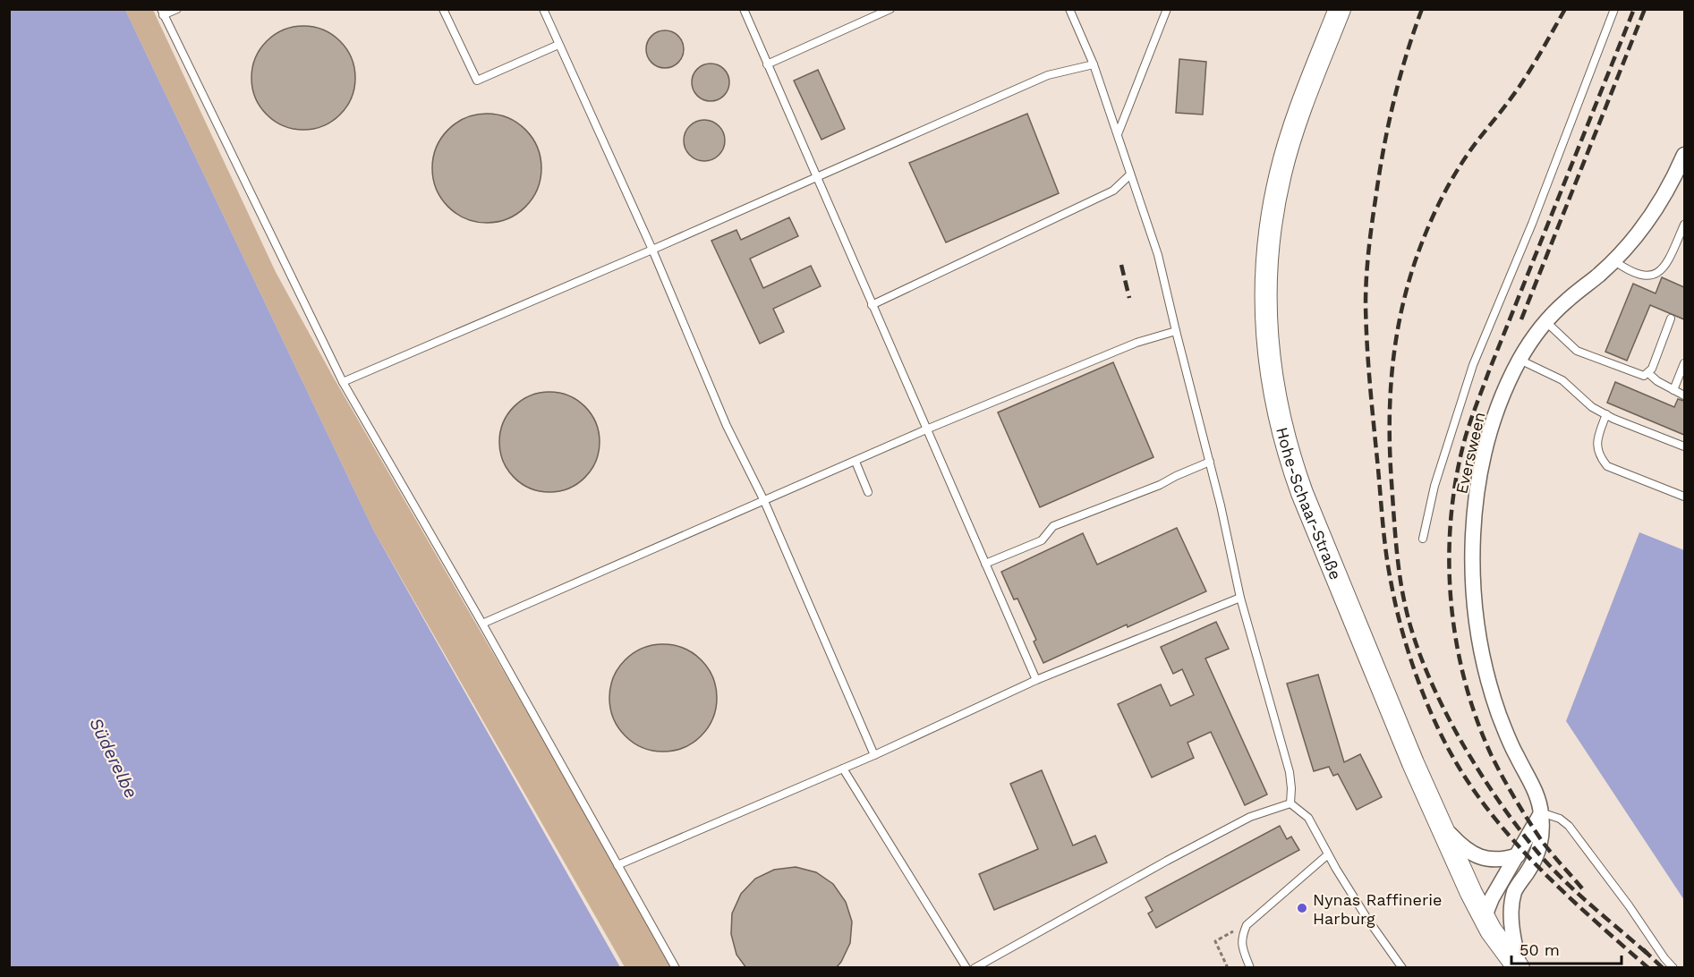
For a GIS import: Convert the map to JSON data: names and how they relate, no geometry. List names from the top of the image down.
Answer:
{
  "streets": {
    "main road": ["Hohe-Schaar-Straße"],
    "street": ["Eversween"]
  },
  "crossings": [
    ["Eversween", "Hohe-Schaar-Straße"]
  ],
  "water": ["Süderelbe"],
  "places": ["Nynas Raffinerie Harburg"],
  "scale_bar": "50 m"
}
